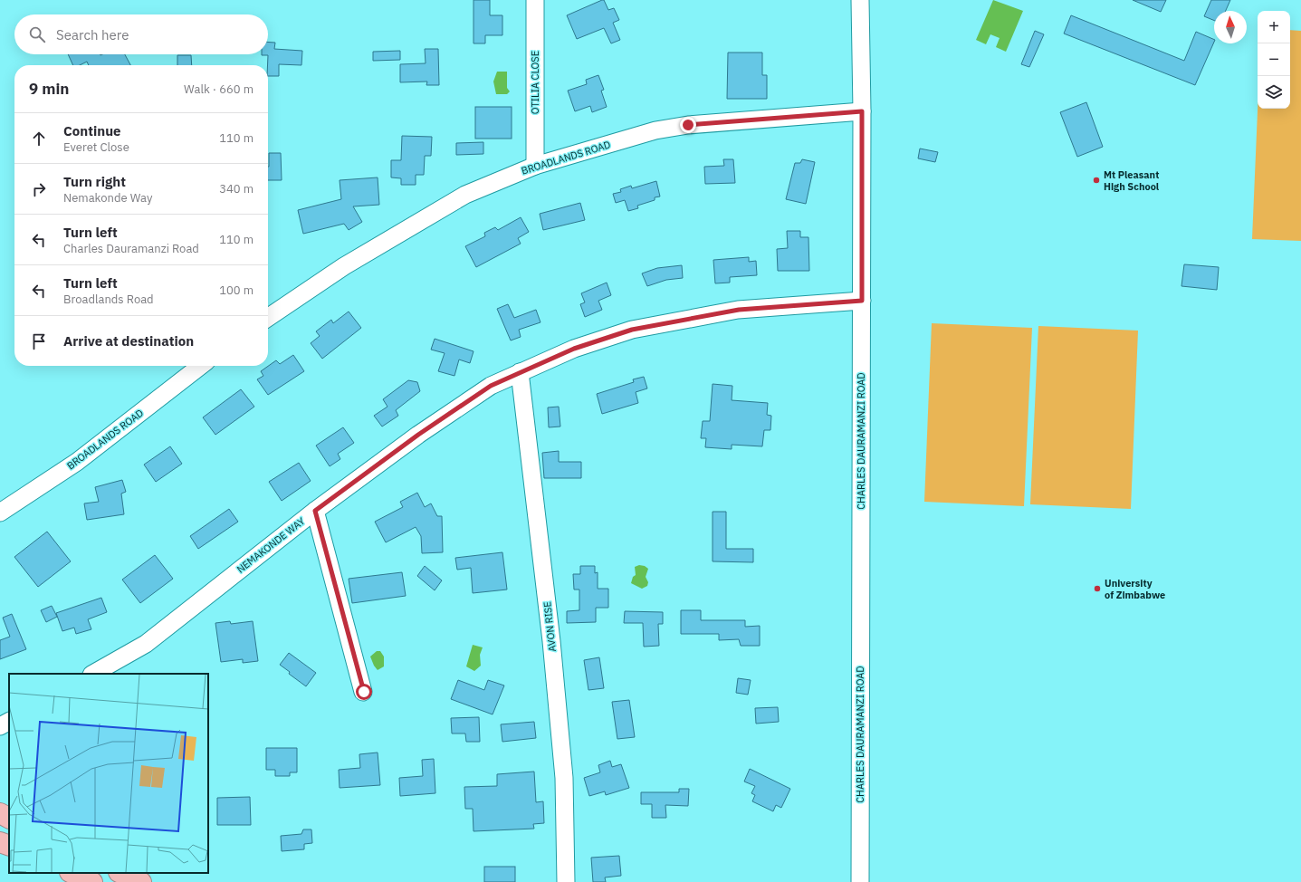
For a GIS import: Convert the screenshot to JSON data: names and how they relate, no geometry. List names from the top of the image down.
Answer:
{
  "streets": {
    "street": [
      "OTILIA CLOSE",
      "BROADLANDS ROAD",
      "CHARLES DAURAMANZI ROAD",
      "NEMAKONDE WAY",
      "AVON RISE"
    ]
  },
  "crossings": [
    ["OTILIA CLOSE", "BROADLANDS ROAD"],
    ["BROADLANDS ROAD", "CHARLES DAURAMANZI ROAD"],
    ["CHARLES DAURAMANZI ROAD", "NEMAKONDE WAY"],
    ["NEMAKONDE WAY", "AVON RISE"]
  ],
  "places": ["Mt Pleasant High School", "University of Zimbabwe"],
  "north": "top",
  "page": {
    "map_buttons": ["+", "−"],
    "search": "Search here",
    "heading": ["9 min", "Walk · 660 m"],
    "list": [
      ["Continue", "Everet Close", "110 m"],
      ["Turn right", "Nemakonde Way", "340 m"],
      ["Turn left", "Charles Dauramanzi Road", "110 m"],
      ["Turn left", "Broadlands Road", "100 m"],
      "Arrive at destination"
    ]
  }
}
